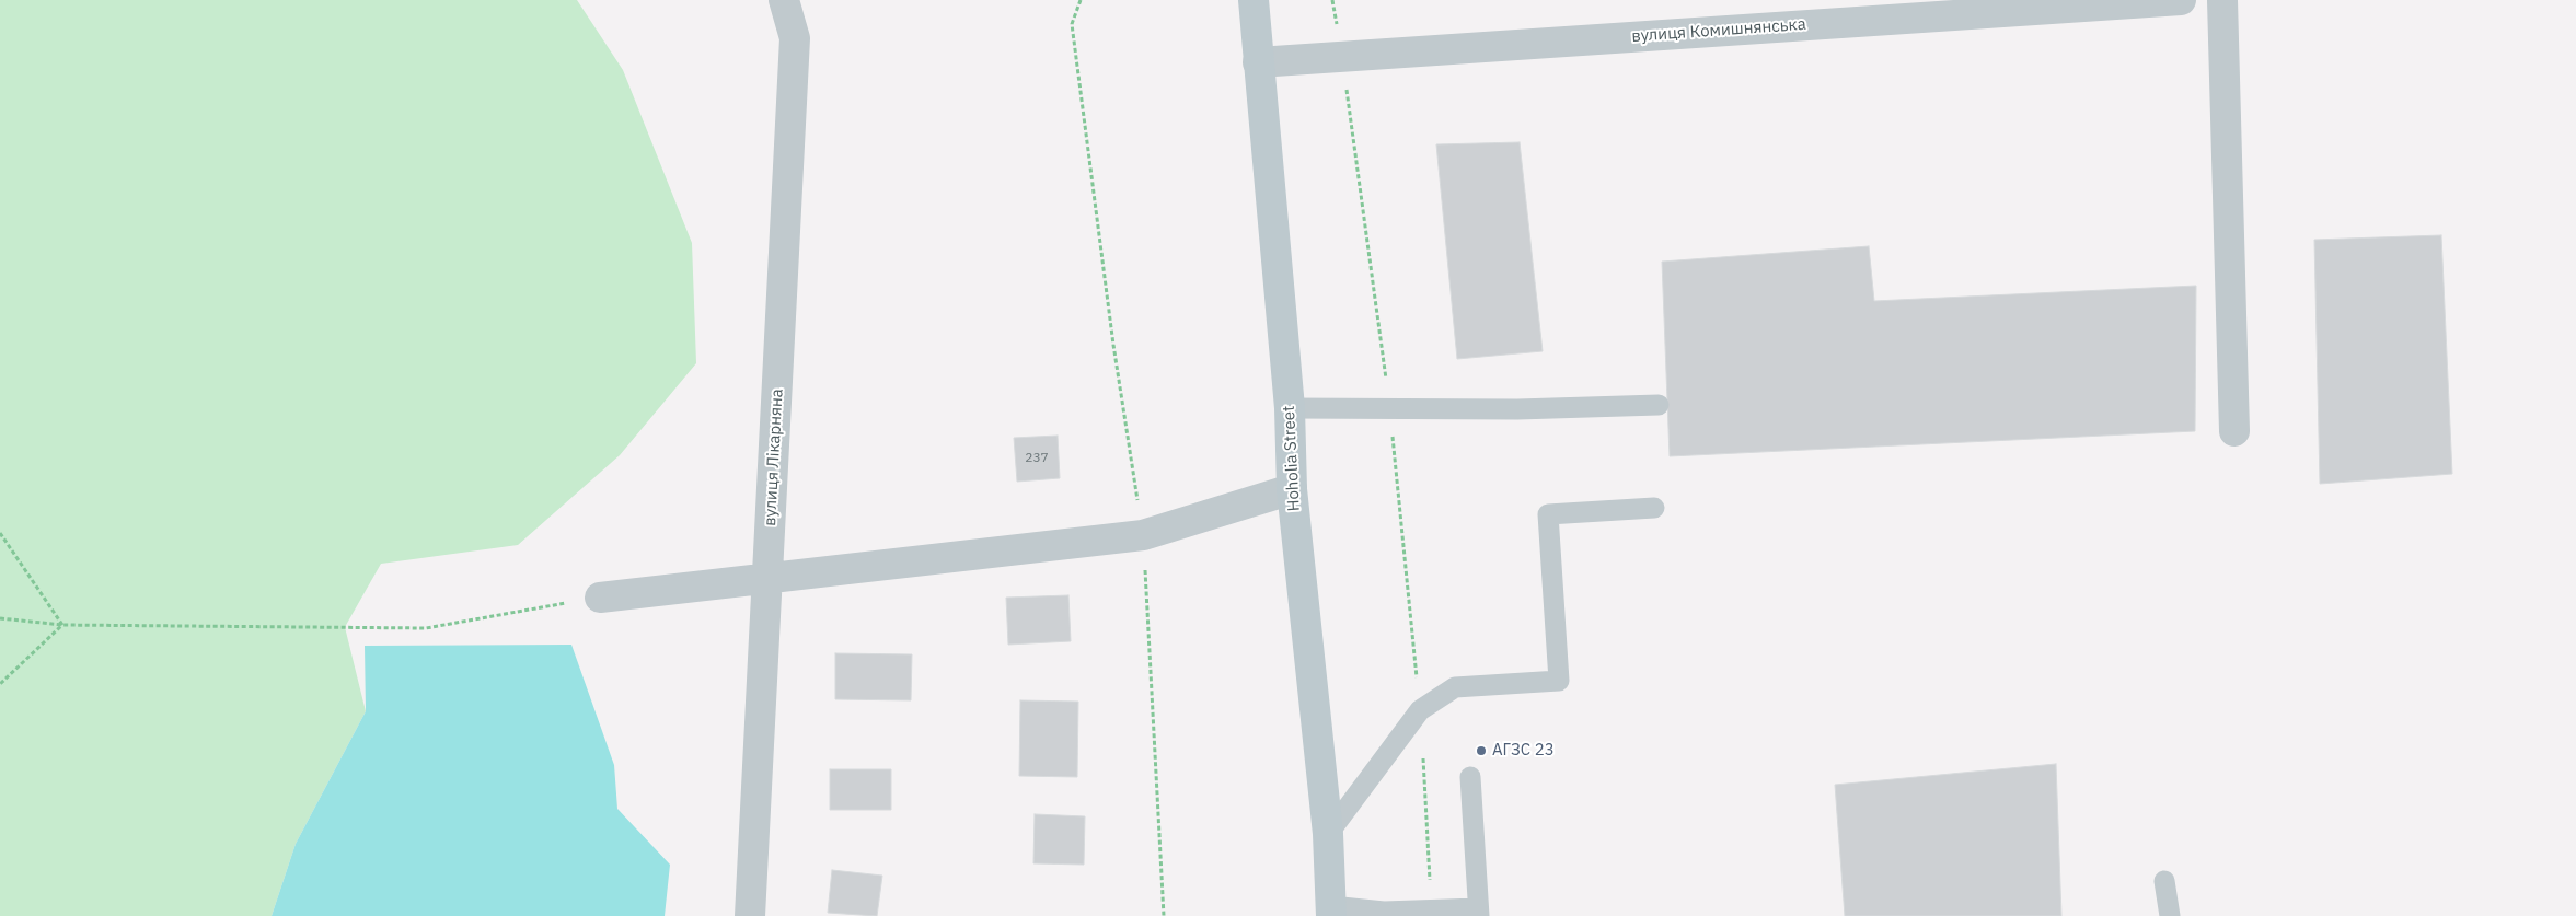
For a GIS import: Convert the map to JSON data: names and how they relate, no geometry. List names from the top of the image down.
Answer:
{
  "streets": {
    "street": ["вулиця Комишнянська", "вулиця Лікарняна", "Hoholia Street"]
  },
  "crossings": [
    ["вулиця Комишнянська", "Hoholia Street"]
  ],
  "places": ["АГЗС 23"],
  "house_numbers": ["237"]
}
